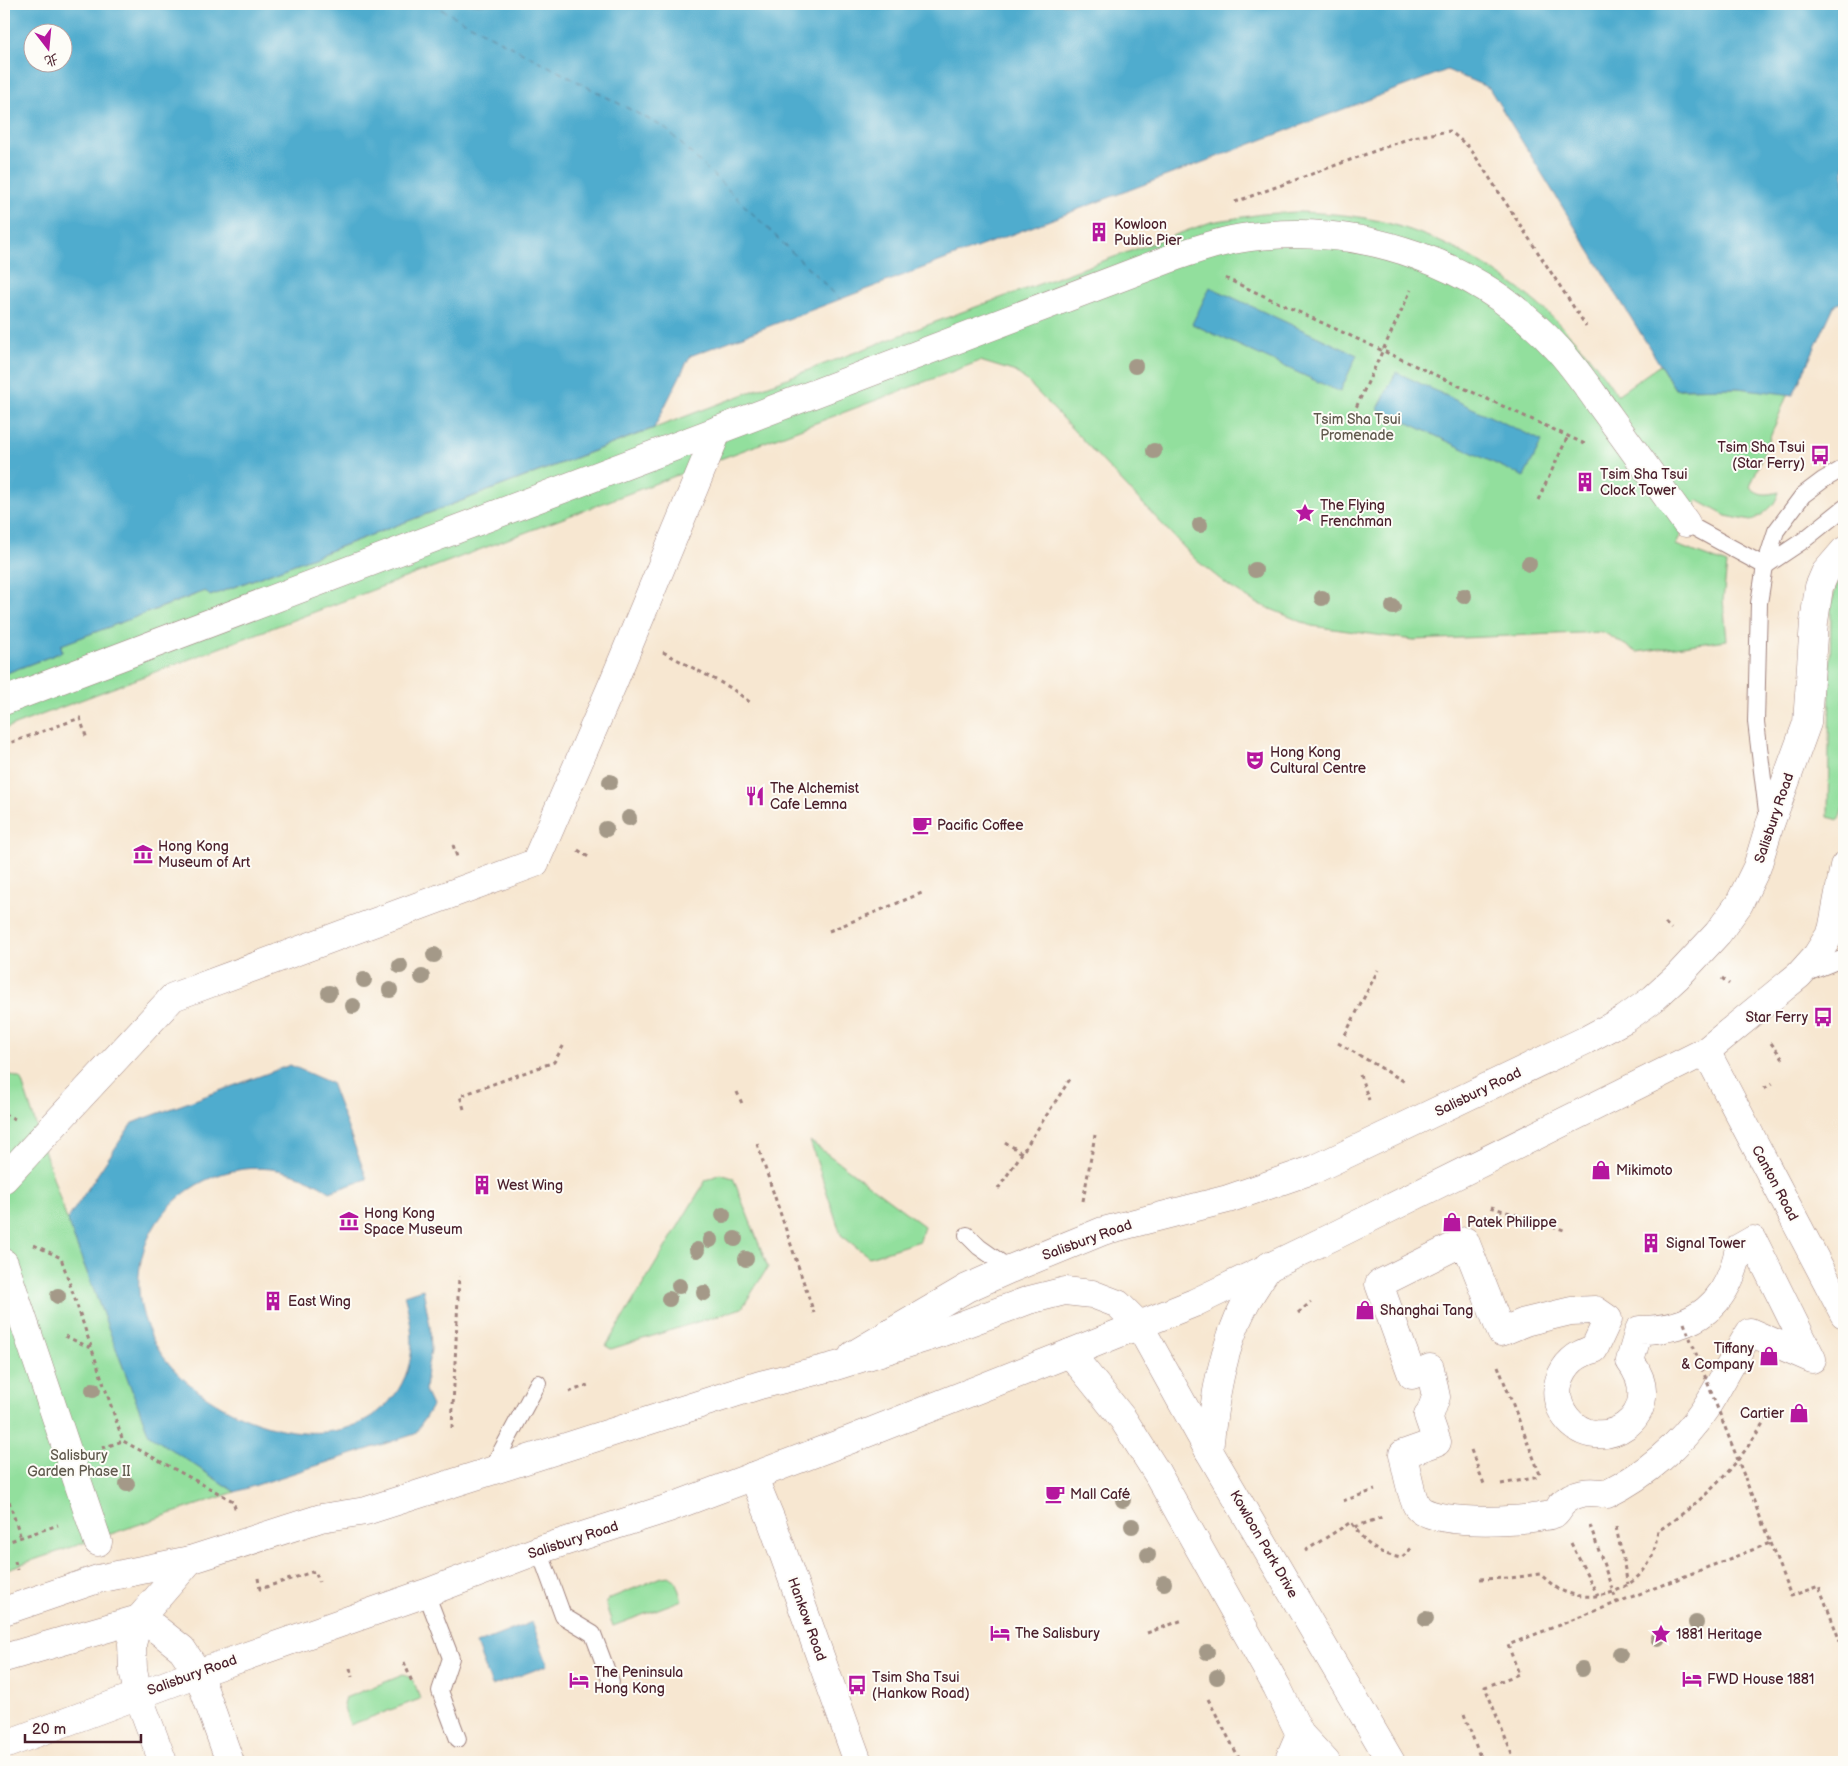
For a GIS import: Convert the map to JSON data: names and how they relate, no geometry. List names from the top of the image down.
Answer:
{
  "streets": {
    "street": [
      "Salisbury Road",
      "Canton Road",
      "Kowloon Park Drive",
      "Hankow Road"
    ]
  },
  "crossings": [
    ["Salisbury Road", "Canton Road"],
    ["Salisbury Road", "Kowloon Park Drive"],
    ["Salisbury Road", "Hankow Road"]
  ],
  "parks": ["Tsim Sha Tsui Promenade", "Salisbury Garden Phase II"],
  "places": {
    "building": [
      "Kowloon Public Pier",
      "Tsim Sha Tsui Clock Tower",
      "West Wing",
      "Signal Tower",
      "East Wing"
    ],
    "bus stop": ["Tsim Sha Tsui (Star Ferry)", "Star Ferry", "Tsim Sha Tsui (Hankow Road)"],
    "place": ["The Flying Frenchman", "1881 Heritage"],
    "theatre": ["Hong Kong Cultural Centre"],
    "restaurant": ["The Alchemist Cafe Lemna"],
    "cafe": ["Pacific Coffee", "Mall Café"],
    "museum": ["Hong Kong Museum of Art", "Hong Kong Space Museum"],
    "shop": [
      "Mikimoto",
      "Patek Philippe",
      "Shanghai Tang",
      "Tiffany & Company",
      "Cartier"
    ],
    "hotel": ["The Salisbury", "FWD House 1881", "The Peninsula Hong Kong"]
  },
  "scale_bar": "20 m",
  "north": "bottom"
}
